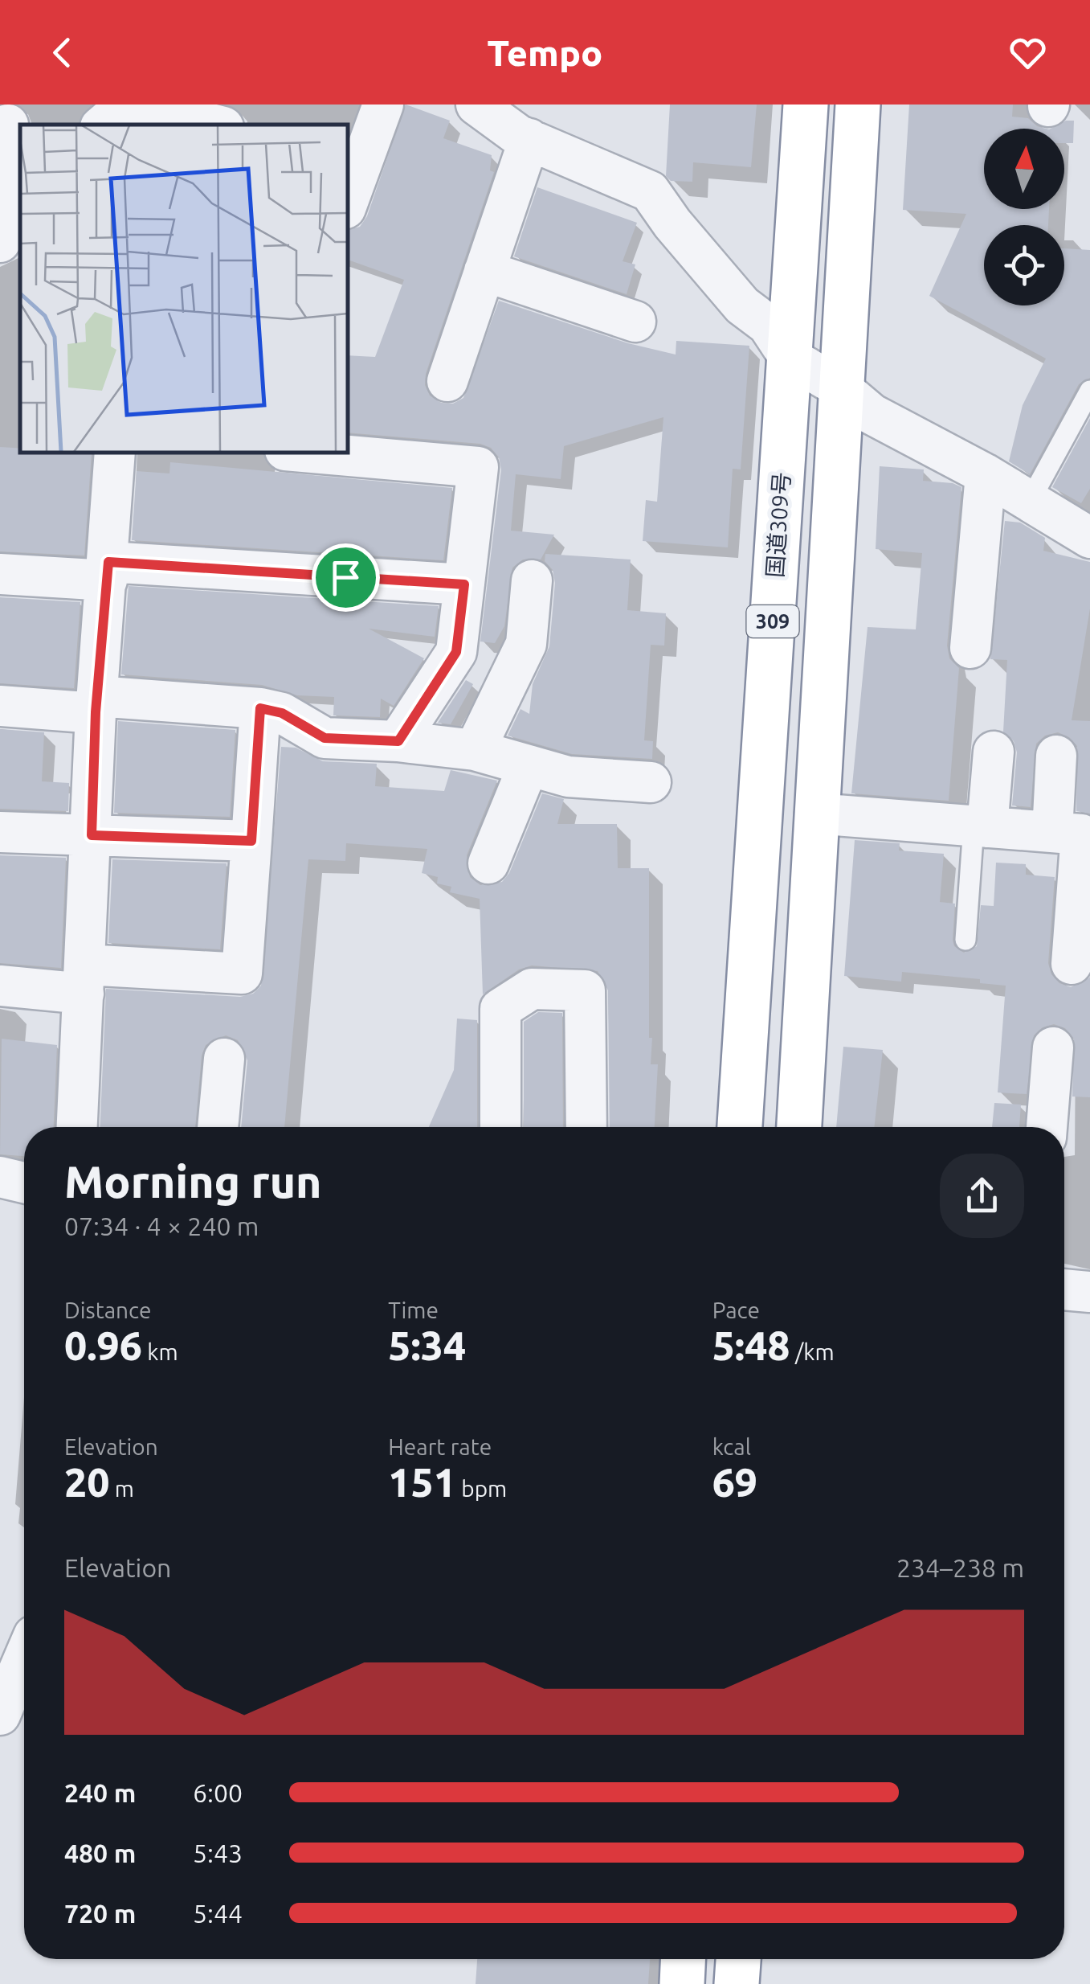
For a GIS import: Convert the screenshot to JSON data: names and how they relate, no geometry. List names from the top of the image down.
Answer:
{
  "streets": {
    "highway": ["国道309号", "309"]
  },
  "north": "top",
  "page": {
    "header": "Tempo",
    "heading": ["Morning run", "07:34 · 4 × 240 m"],
    "stats": [
      ["Distance", "0.96 km"],
      ["Time", "5:34"],
      ["Pace", "5:48 /km"],
      ["Elevation", "20 m"],
      ["Heart rate", "151 bpm"],
      ["kcal", "69"]
    ],
    "chart": ["Elevation", "234–238 m"],
    "list": [
      {
        "name": "240 m",
        "note": "6:00"
      },
      {
        "name": "480 m",
        "note": "5:43"
      },
      {
        "name": "720 m",
        "note": "5:44"
      }
    ]
  }
}
